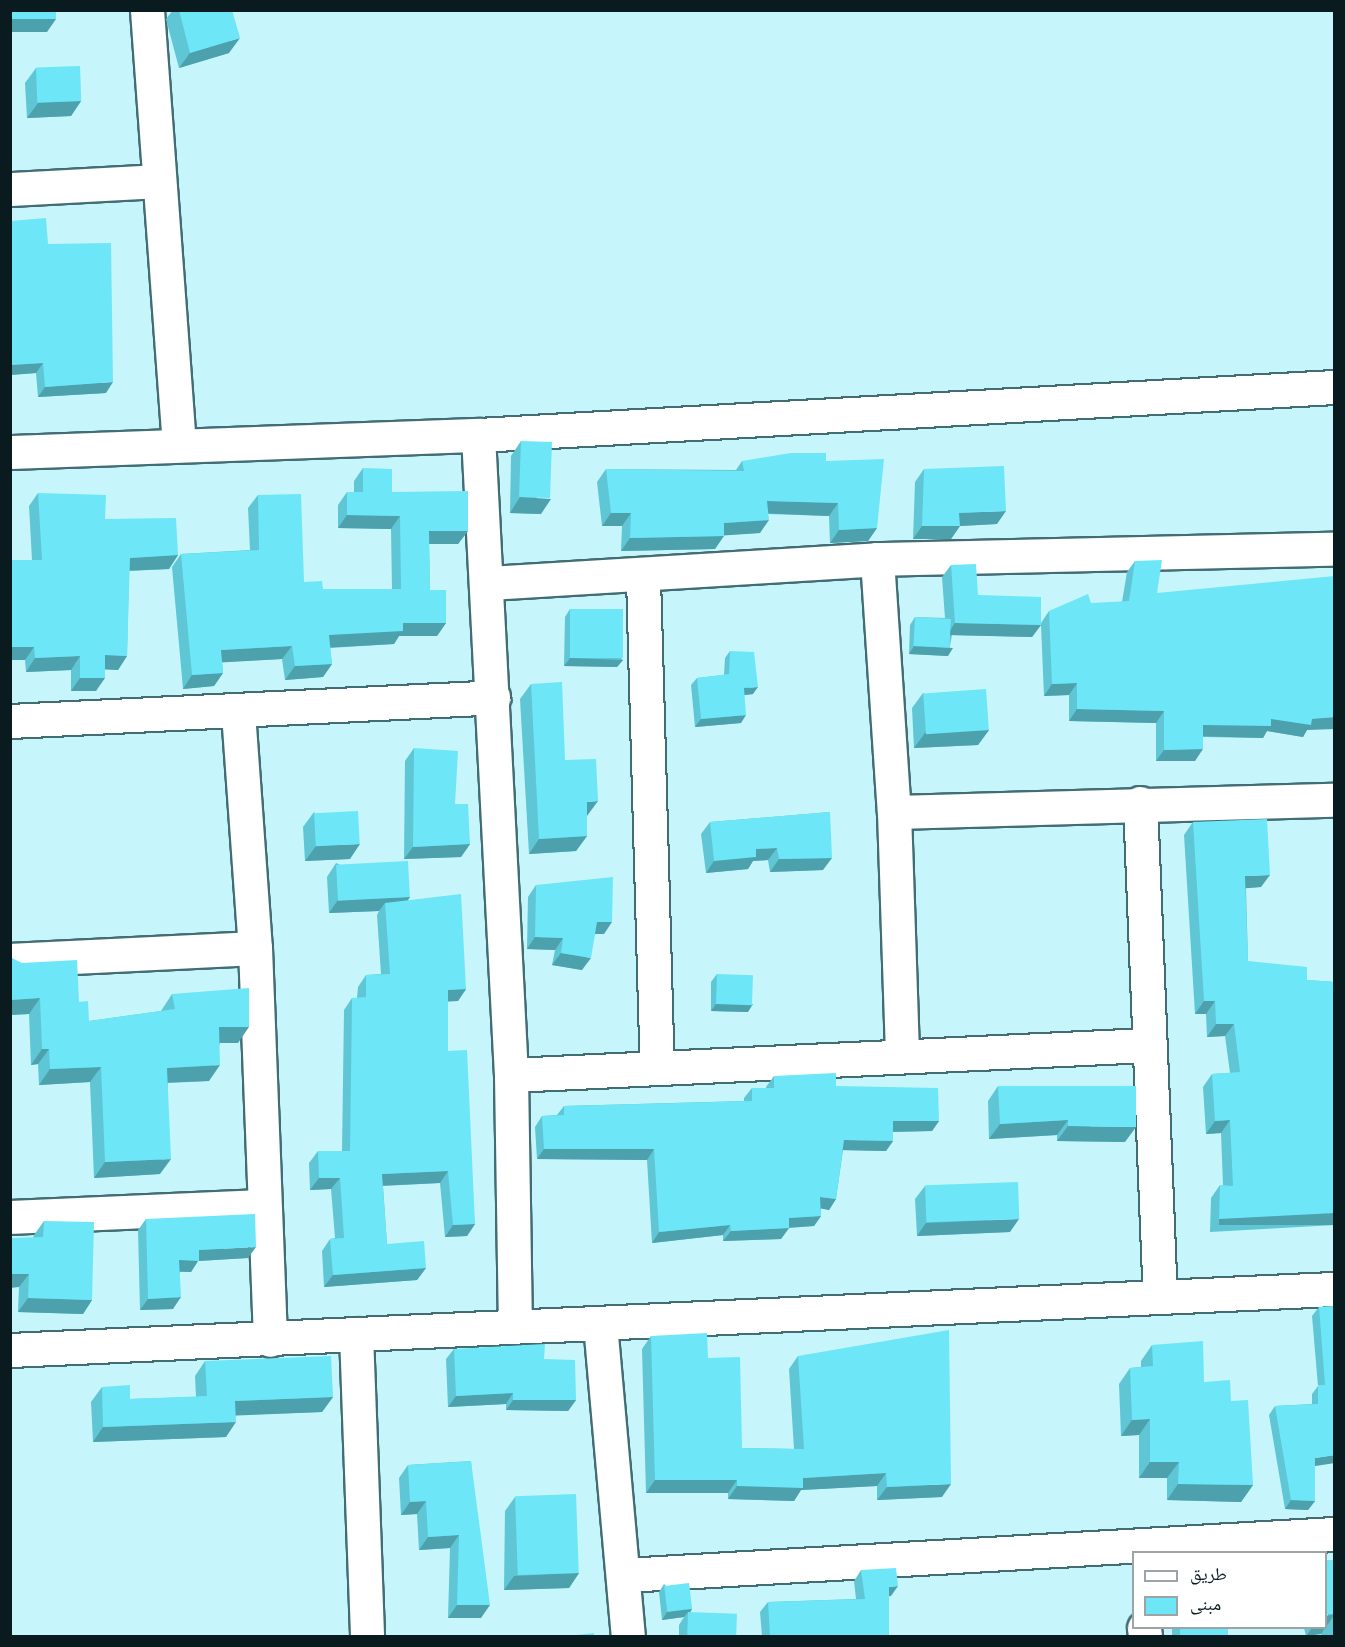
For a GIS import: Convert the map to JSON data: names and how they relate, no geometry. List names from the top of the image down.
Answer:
{
  "legend": ["طريق", "مبنى"]
}
